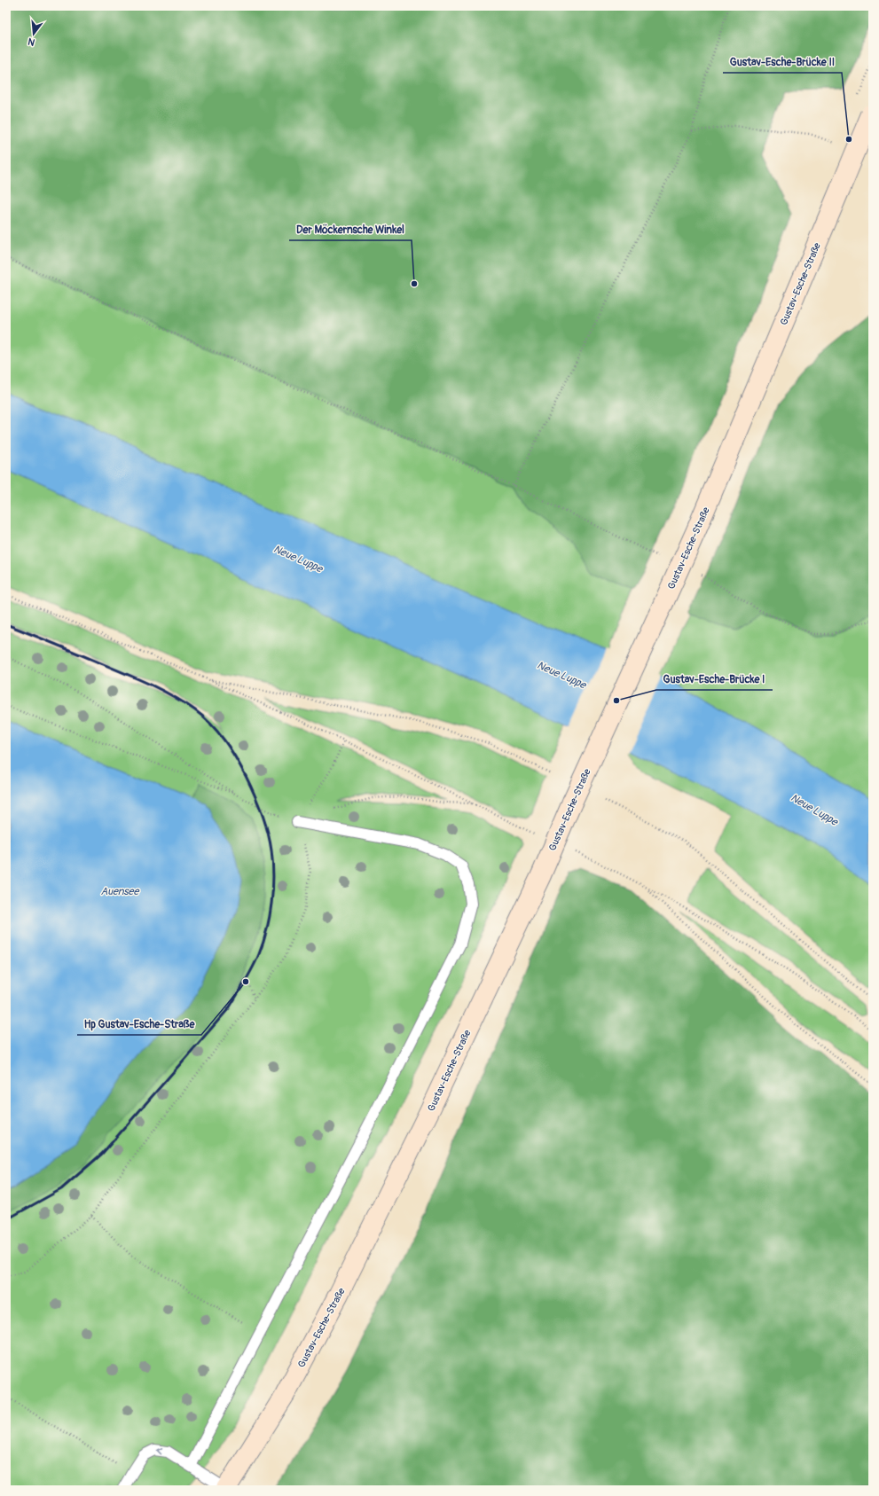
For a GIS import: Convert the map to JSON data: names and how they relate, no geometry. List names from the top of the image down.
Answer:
{
  "streets": {
    "main road": ["Gustav-Esche-Straße"]
  },
  "water": ["Neue Luppe", "Auensee"],
  "places": [
    "Gustav-Esche-Brücke II",
    "Der Möckernsche Winkel",
    "Gustav-Esche-Brücke I",
    "Hp Gustav-Esche-Straße"
  ],
  "north": "bottom"
}
